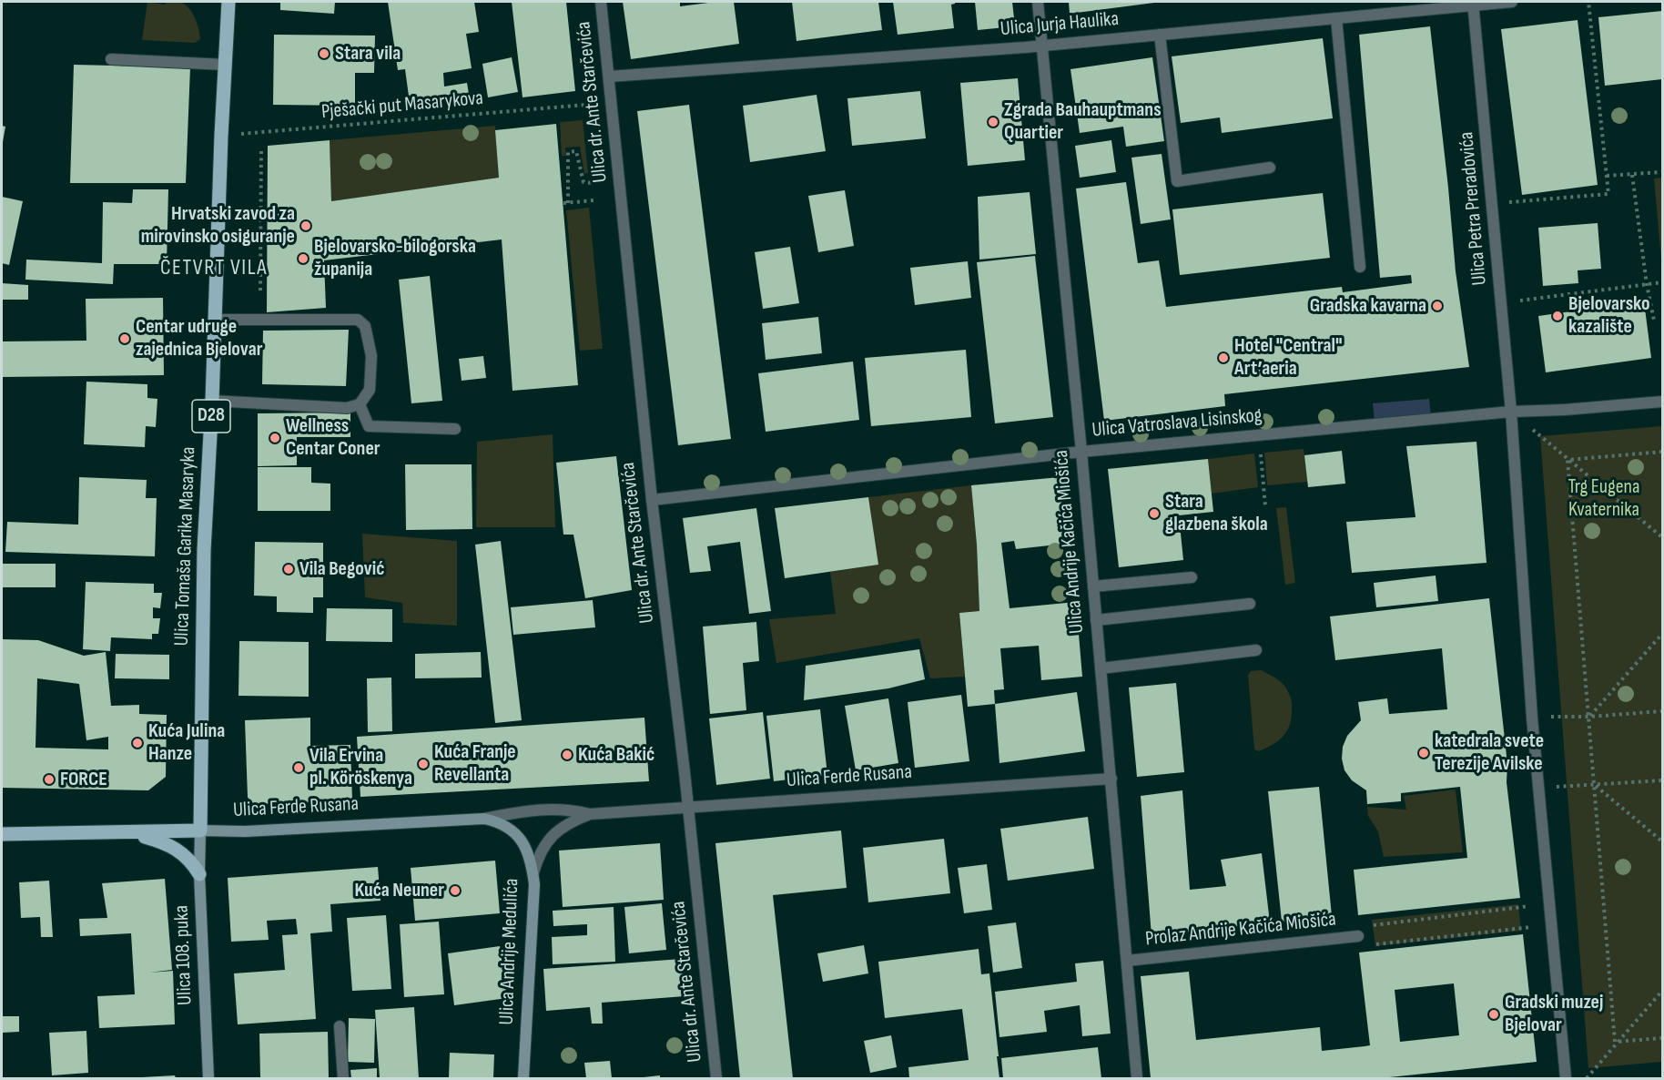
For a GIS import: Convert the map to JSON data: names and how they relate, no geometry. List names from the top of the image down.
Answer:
{
  "streets": {
    "main road": [
      "D28",
      "Ulica Tomaša Garika Masaryka",
      "Ulica Ferde Rusana",
      "Ulica Andrije Medulića",
      "Ulica 108. puka"
    ],
    "street": [
      "Ulica Jurja Haulika",
      "Ulica dr. Ante Starčevića",
      "Ulica Petra Preradovića",
      "Ulica Vatroslava Lisinskog",
      "Ulica Andrije Kačića Miošića",
      "Prolaz Andrije Kačića Miošića"
    ],
    "path": ["Pješački put Masarykova"]
  },
  "crossings": [
    ["Ulica Jurja Haulika", "Ulica dr. Ante Starčevića"],
    ["Ulica Jurja Haulika", "Ulica Petra Preradovića"],
    ["Ulica Jurja Haulika", "Ulica Andrije Kačića Miošića"],
    ["Ulica dr. Ante Starčevića", "Ulica Vatroslava Lisinskog"],
    ["Ulica dr. Ante Starčevića", "Ulica Ferde Rusana"],
    ["Pješački put Masarykova", "Ulica Tomaša Garika Masaryka"],
    ["Ulica Petra Preradovića", "Ulica Vatroslava Lisinskog"],
    ["Ulica Vatroslava Lisinskog", "Ulica Andrije Kačića Miošića"],
    ["Ulica Andrije Kačića Miošića", "Ulica Ferde Rusana"],
    ["Ulica Andrije Kačića Miošića", "Prolaz Andrije Kačića Miošića"],
    ["Ulica Tomaša Garika Masaryka", "Ulica Ferde Rusana"],
    ["Ulica Tomaša Garika Masaryka", "Ulica 108. puka"],
    ["Ulica Ferde Rusana", "Ulica Andrije Medulića"],
    ["Ulica Ferde Rusana", "Ulica 108. puka"]
  ],
  "districts": ["ČETVRT VILA"],
  "parks": ["Trg Eugena Kvaternika"],
  "places": [
    "Stara vila",
    "Zgrada Bauhauptmans Quartier",
    "Hrvatski zavod za mirovinsko osiguranje",
    "Bjelovarsko-bilogorska županija",
    "Gradska kavarna",
    "Bjelovarsko kazalište",
    "Centar udruge zajednica Bjelovar",
    "Hotel \"Central\" Art’aeria",
    "Wellness Centar Coner",
    "Stara glazbena škola",
    "Vila Begović",
    "Kuća Julina Hanze",
    "katedrala svete Terezije Avilske",
    "Kuća Bakić",
    "Kuća Franje Revellanta",
    "Vila Ervina pl. Köröskenya",
    "FORCE",
    "Kuća Neuner",
    "Gradski muzej Bjelovar"
  ]
}
